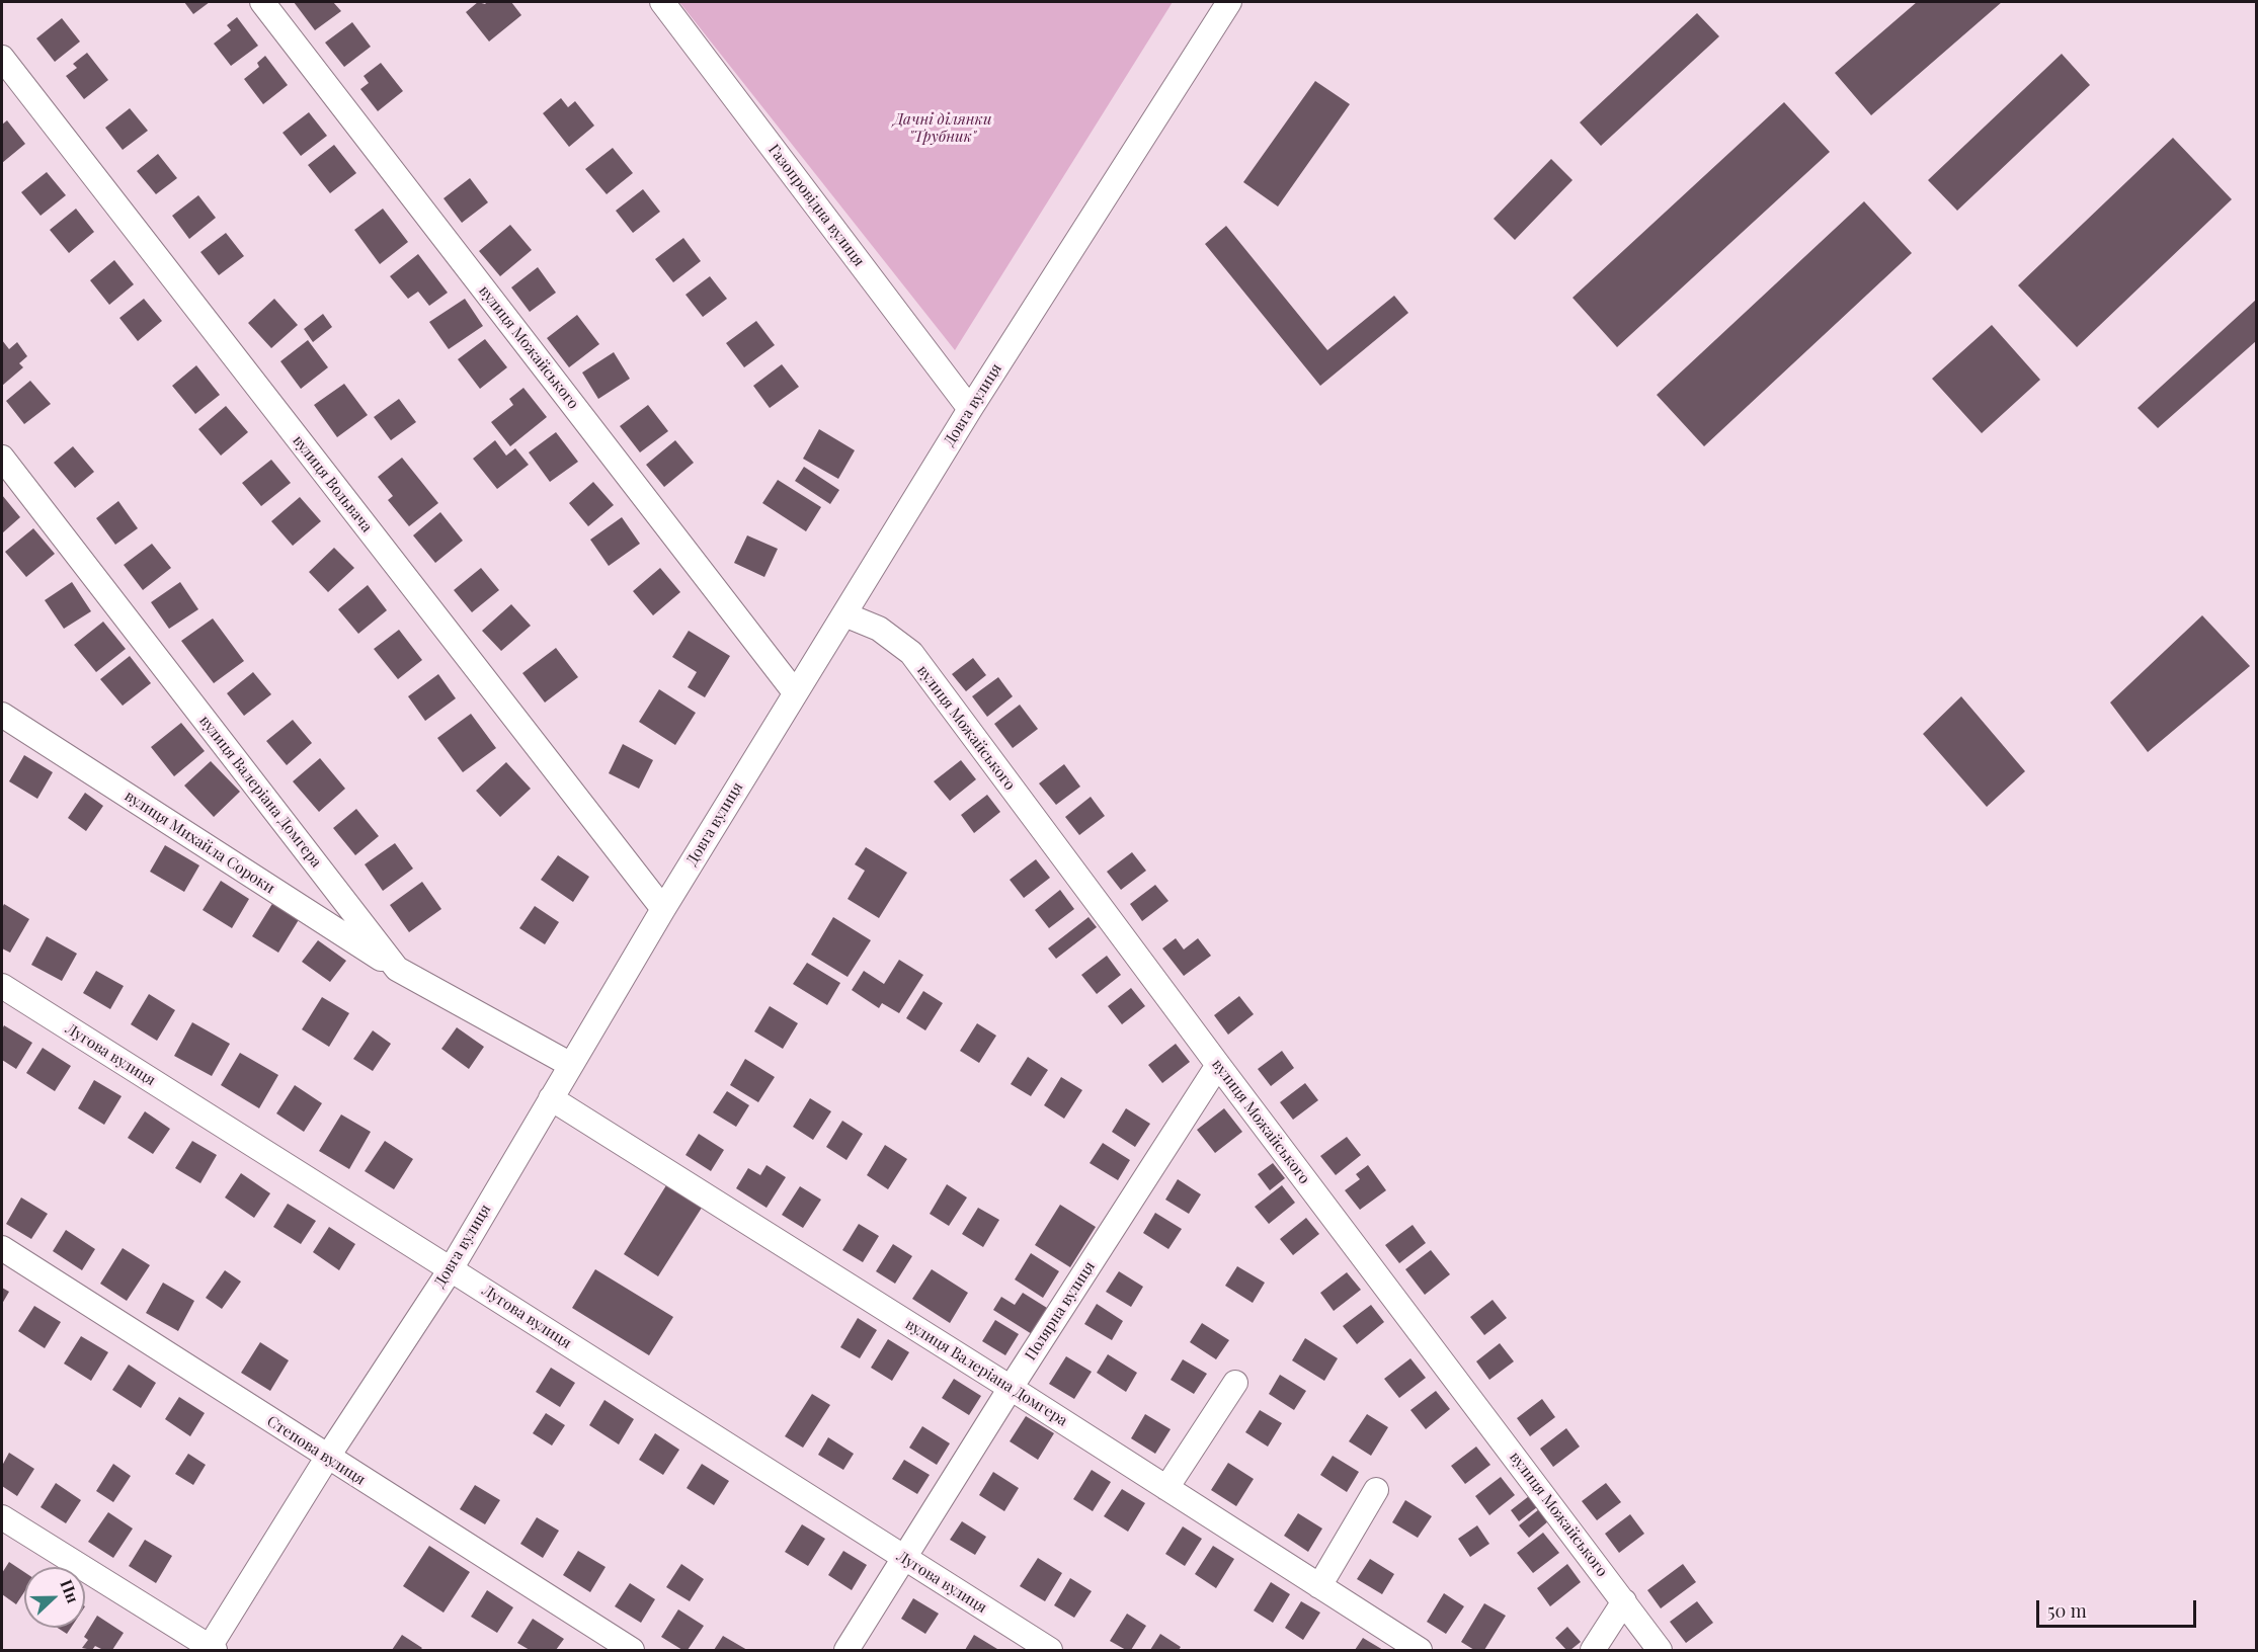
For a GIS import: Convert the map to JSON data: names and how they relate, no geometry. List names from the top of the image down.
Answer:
{
  "streets": {
    "street": [
      "Газопровідна вулиця",
      "вулиця Можайського",
      "Довга вулиця",
      "вулиця Вольвача",
      "вулиця Валеріана Домгера",
      "вулиця Михайла Сороки",
      "Лугова вулиця",
      "Полярна вулиця",
      "Степова вулиця"
    ]
  },
  "crossings": [
    ["Газопровідна вулиця", "Довга вулиця"],
    ["вулиця Можайського", "Довга вулиця"],
    ["вулиця Можайського", "Полярна вулиця"],
    ["Довга вулиця", "вулиця Вольвача"],
    ["Довга вулиця", "вулиця Валеріана Домгера"],
    ["Довга вулиця", "Лугова вулиця"],
    ["Довга вулиця", "Степова вулиця"],
    ["вулиця Валеріана Домгера", "вулиця Михайла Сороки"],
    ["вулиця Валеріана Домгера", "Полярна вулиця"],
    ["Лугова вулиця", "Полярна вулиця"]
  ],
  "parks": ["Дачні ділянки \"Трубник\""],
  "scale_bar": "50 m",
  "north": "right"
}
